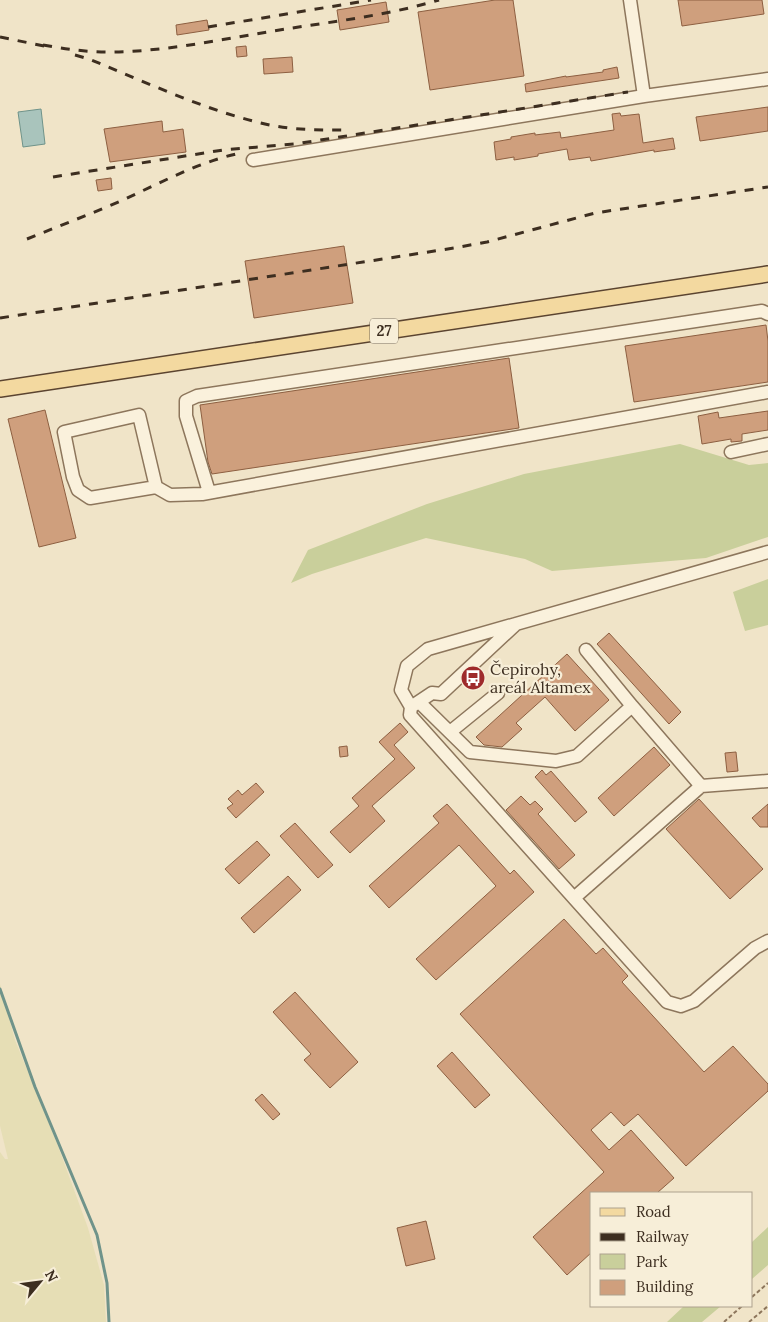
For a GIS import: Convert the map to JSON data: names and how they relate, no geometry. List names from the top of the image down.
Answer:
{
  "streets": {
    "main road": ["27"]
  },
  "places": {
    "bus stop": ["Čepirohy, areál Altamex"]
  },
  "legend": [
    "Road",
    "Railway",
    "Park",
    "Building"
  ],
  "north": "top right"
}
